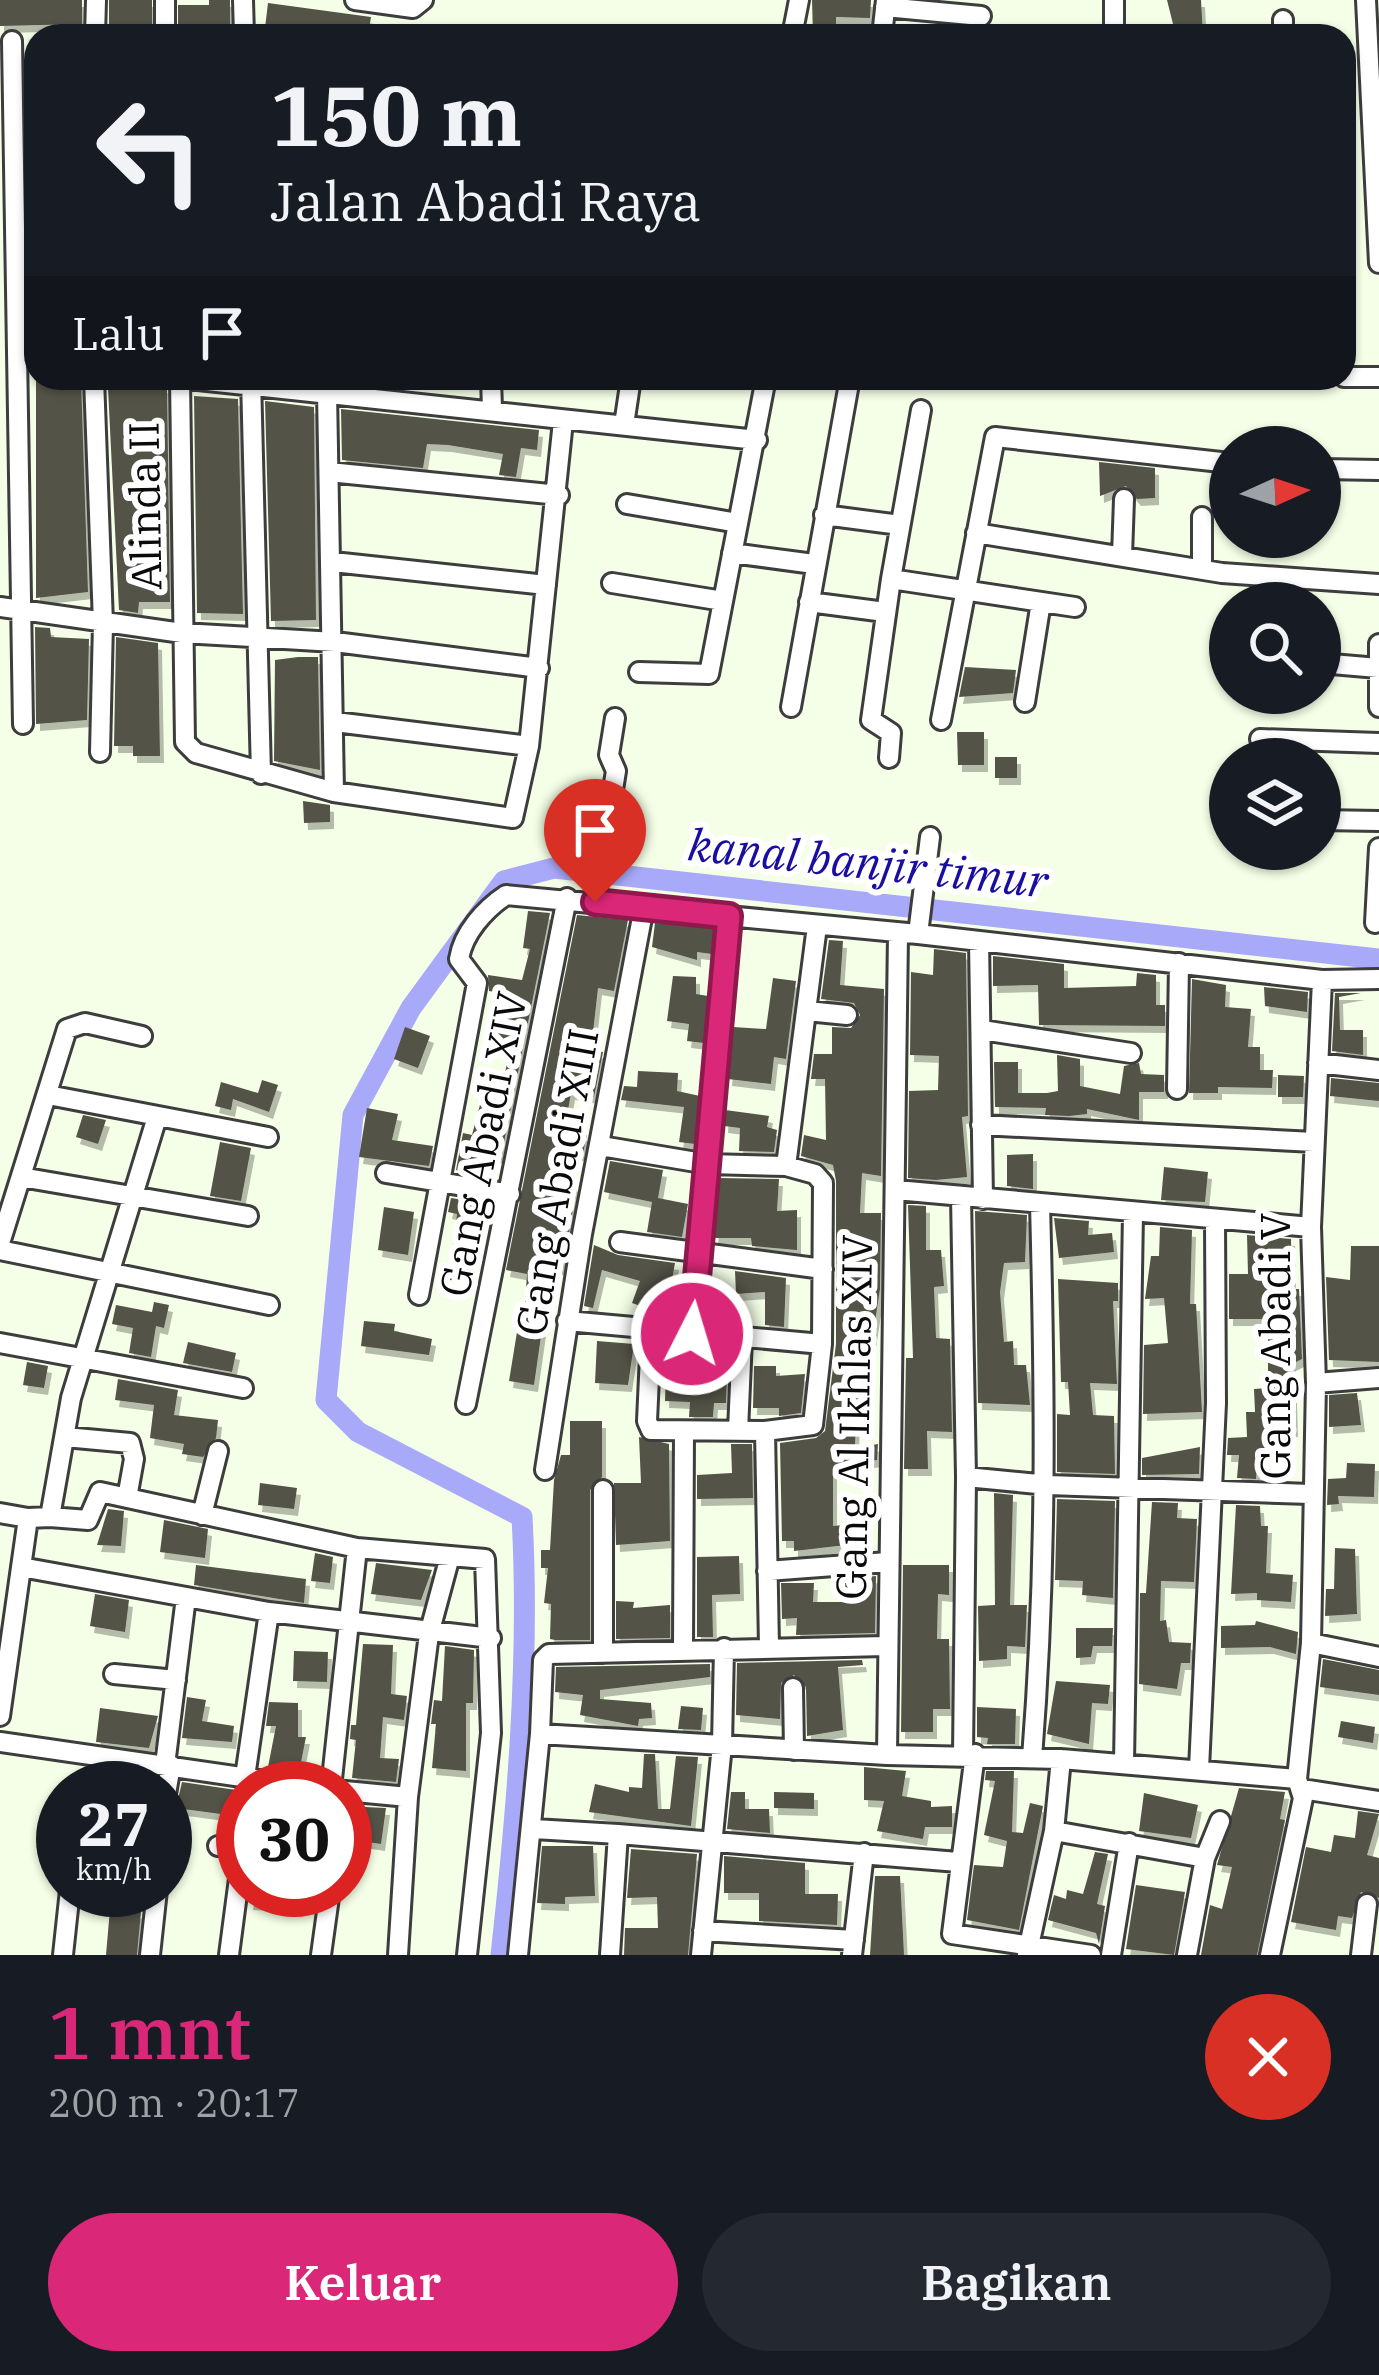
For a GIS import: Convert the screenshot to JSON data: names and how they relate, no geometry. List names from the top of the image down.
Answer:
{
  "streets": {
    "street": [
      "Alinda II",
      "Gang Abadi XIV",
      "Gang Abadi XIII",
      "Gang Abadi V",
      "Gang Al Ikhlas XIV"
    ]
  },
  "water": ["kanal banjir timur"],
  "north": "right",
  "page": {
    "turn": ["150 m", "Jalan Abadi Raya"],
    "then": "Lalu",
    "speed": "27 km/h",
    "limit": "30",
    "heading": ["1 mnt", "200 m · 20:17"],
    "buttons": ["Keluar", "Bagikan"]
  }
}
